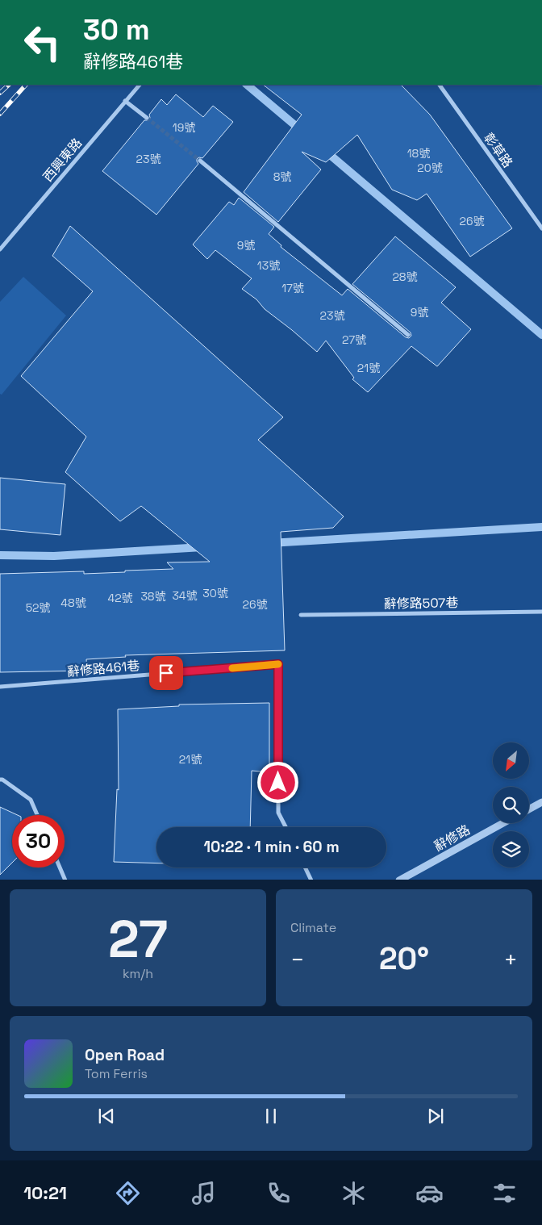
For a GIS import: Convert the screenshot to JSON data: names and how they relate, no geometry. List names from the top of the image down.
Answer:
{
  "streets": {
    "street": [
      "彰草路",
      "西興東路",
      "辭修路507巷",
      "辭修路461巷",
      "辭修路"
    ]
  },
  "house_numbers": [
    "19號",
    "18號",
    "23號",
    "20號",
    "8號",
    "26號",
    "9號",
    "13號",
    "28號",
    "17號",
    "9號",
    "23號",
    "27號",
    "21號",
    "30號",
    "34號",
    "38號",
    "42號",
    "48號",
    "26號",
    "52號",
    "21號"
  ],
  "north": "bottom left",
  "page": {
    "turn": ["30 m", "辭修路461巷"],
    "limit": "30",
    "trip": "10:22 · 1 min · 60 m",
    "tile": [
      ["27", "km/h"],
      "Climate"
    ],
    "heat": ["−", "20°", "+"],
    "song": ["Open Road", "Tom Ferris"],
    "tabs": "10:21"
  }
}
